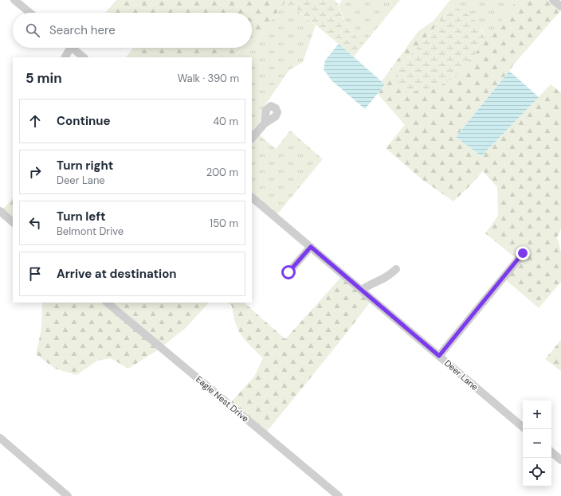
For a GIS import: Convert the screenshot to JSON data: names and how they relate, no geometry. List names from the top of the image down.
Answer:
{
  "streets": {
    "street": ["Deer Lane", "Eagle Nest Drive"]
  },
  "page": {
    "search": "Search here",
    "heading": ["5 min", "Walk · 390 m"],
    "list": [
      ["Continue", "40 m"],
      ["Turn right", "Deer Lane", "200 m"],
      ["Turn left", "Belmont Drive", "150 m"],
      "Arrive at destination"
    ],
    "map_buttons": ["+", "−"]
  }
}
